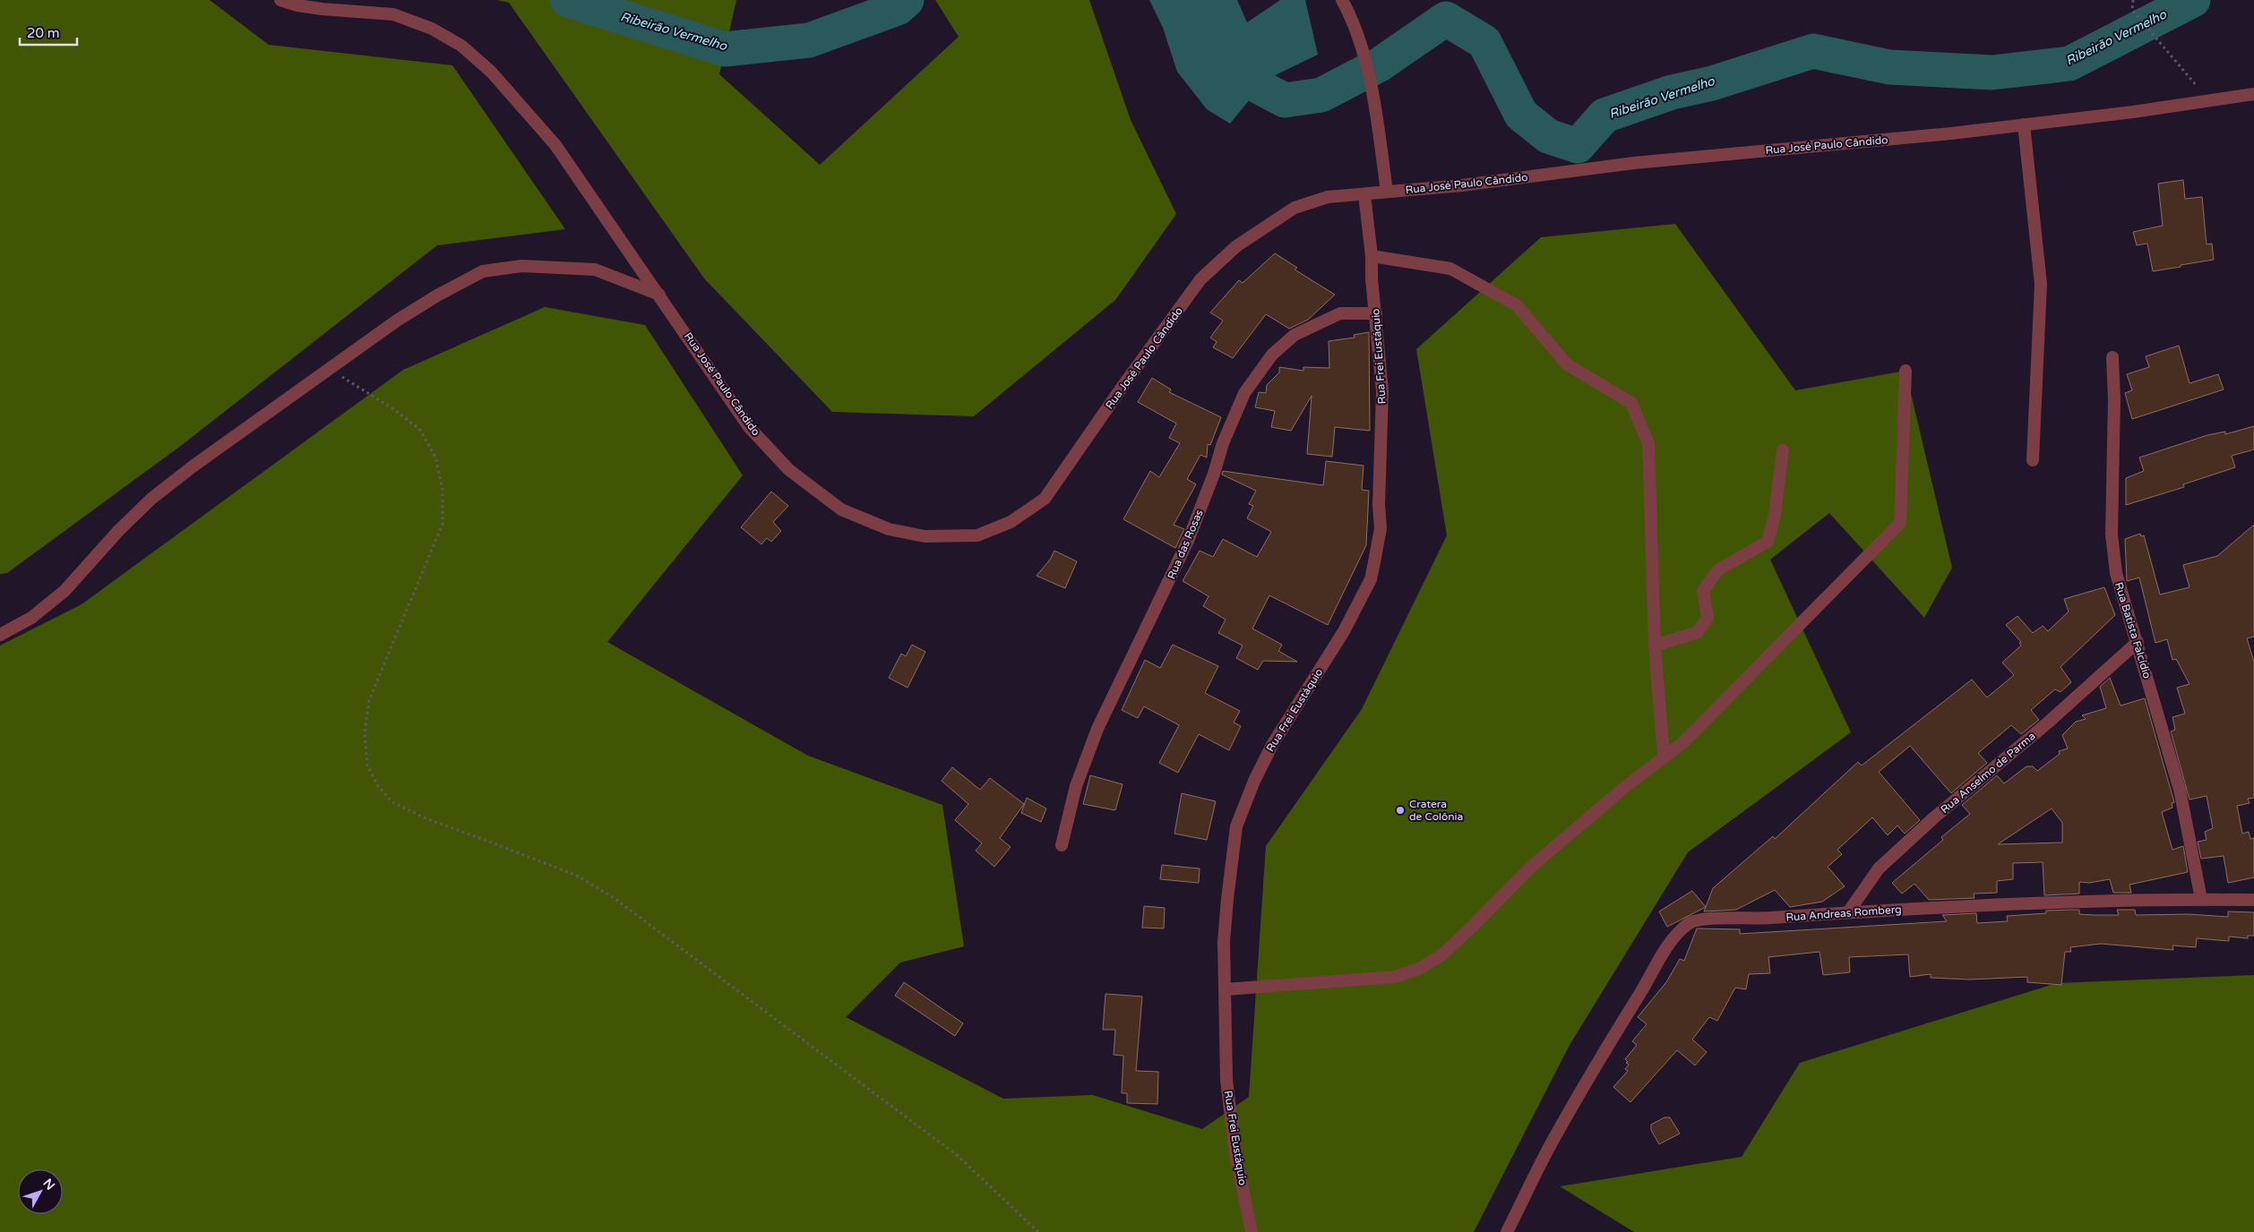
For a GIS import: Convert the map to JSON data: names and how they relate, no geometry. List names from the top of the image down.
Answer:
{
  "streets": {
    "street": [
      "Rua José Paulo Cândido",
      "Rua Frei Eustáquio",
      "Rua das Rosas",
      "Rua Batista Falcídio",
      "Rua Anselmo de Parma",
      "Rua Andreas Romberg"
    ]
  },
  "crossings": [
    ["Rua José Paulo Cândido", "Rua Frei Eustáquio"],
    ["Rua Frei Eustáquio", "Rua das Rosas"],
    ["Rua Batista Falcídio", "Rua Anselmo de Parma"],
    ["Rua Batista Falcídio", "Rua Andreas Romberg"],
    ["Rua Anselmo de Parma", "Rua Andreas Romberg"]
  ],
  "water": ["Ribeirão Vermelho"],
  "places": ["Cratera de Colônia"],
  "scale_bar": "20 m",
  "north": "top right"
}
